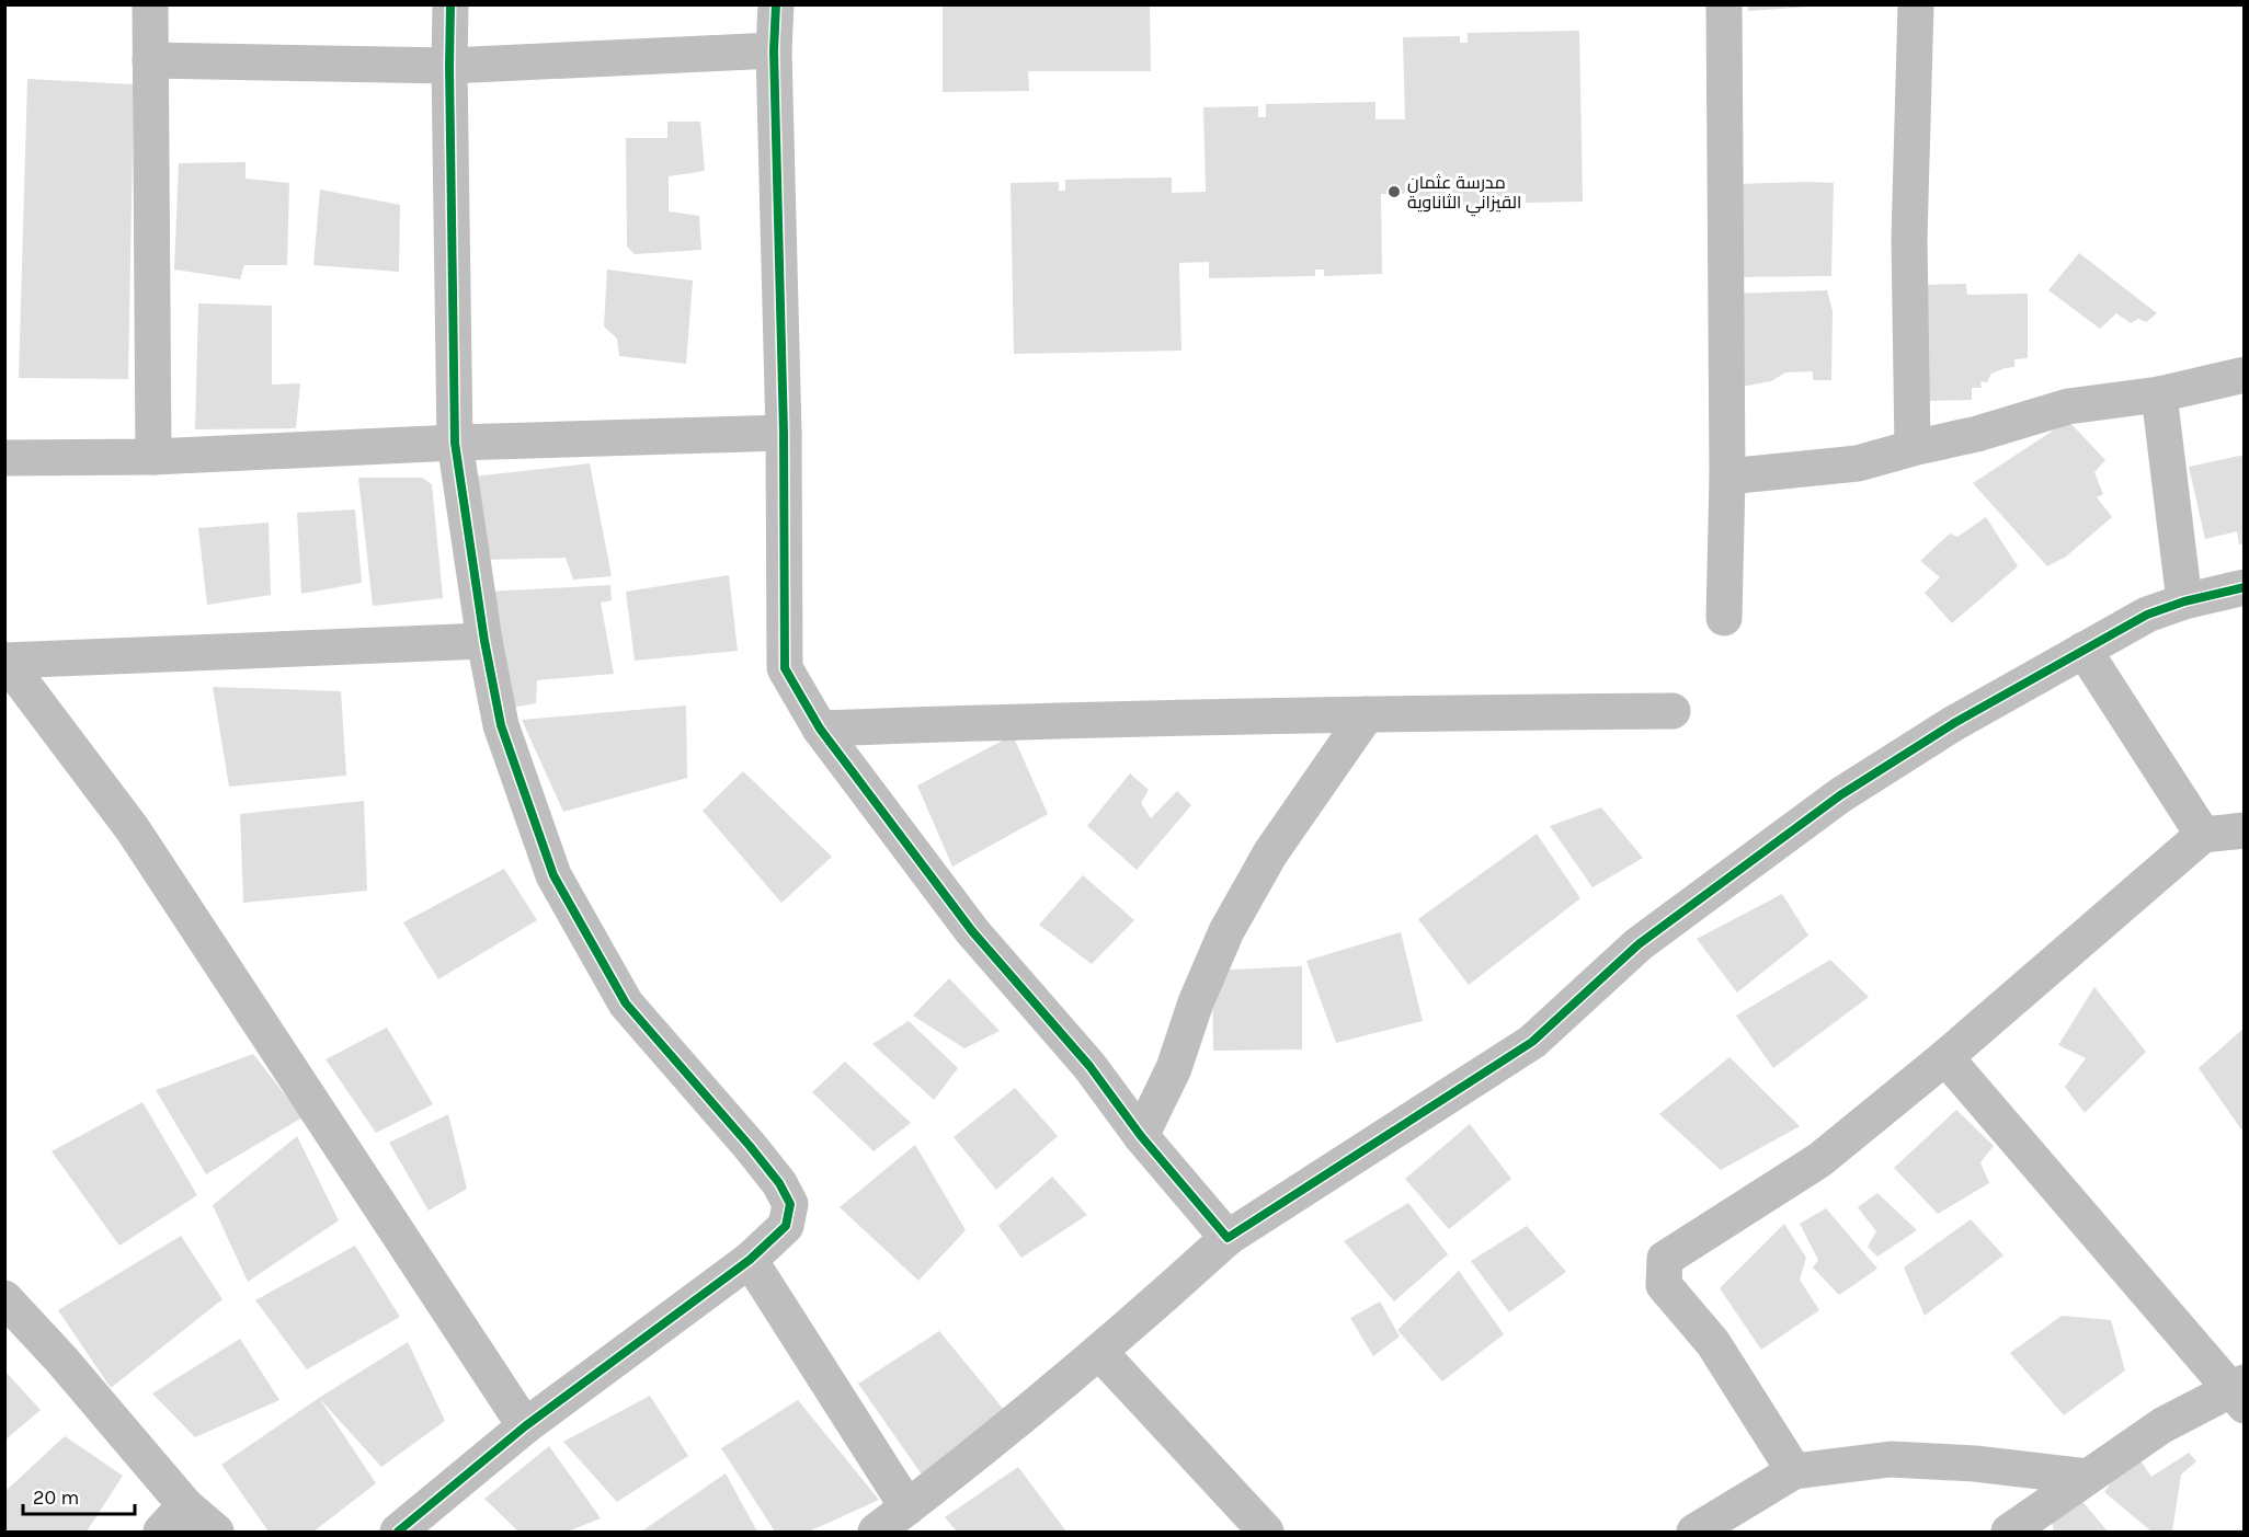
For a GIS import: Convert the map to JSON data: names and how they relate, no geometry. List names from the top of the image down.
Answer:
{
  "places": ["مدرسة عثمان القيزاني الثاناوية"],
  "scale_bar": "20 m"
}
